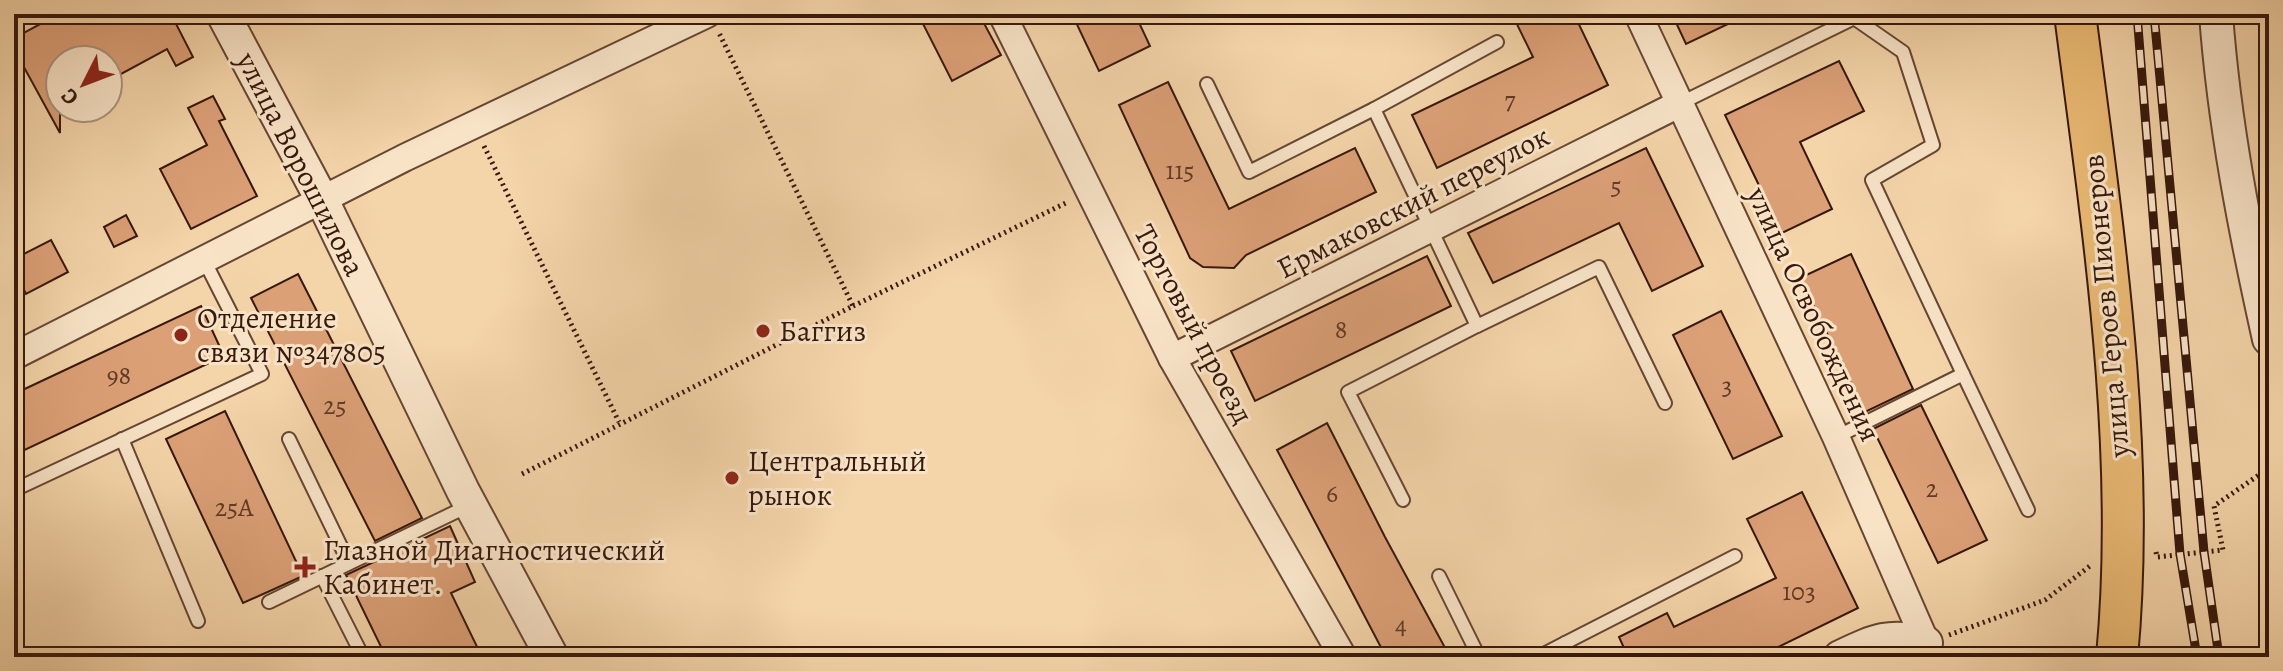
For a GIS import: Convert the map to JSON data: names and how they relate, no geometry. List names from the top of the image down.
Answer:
{
  "streets": {
    "main road": ["улица Героев Пионеров"],
    "street": [
      "улица Ворошилова",
      "Ермаковский переулок",
      "улица Освобождения",
      "Торговый проезд"
    ]
  },
  "crossings": [
    ["Ермаковский переулок", "улица Освобождения"],
    ["Ермаковский переулок", "Торговый проезд"]
  ],
  "places": {
    "other": ["Баггиз", "Отделение связи №347805", "Центральный рынок"],
    "health": ["Глазной Диагностический Кабинет."]
  },
  "house_numbers": [
    "7",
    "115",
    "5",
    "8",
    "98",
    "3",
    "25",
    "2",
    "6",
    "25А",
    "103",
    "4"
  ],
  "north": "bottom left"
}
